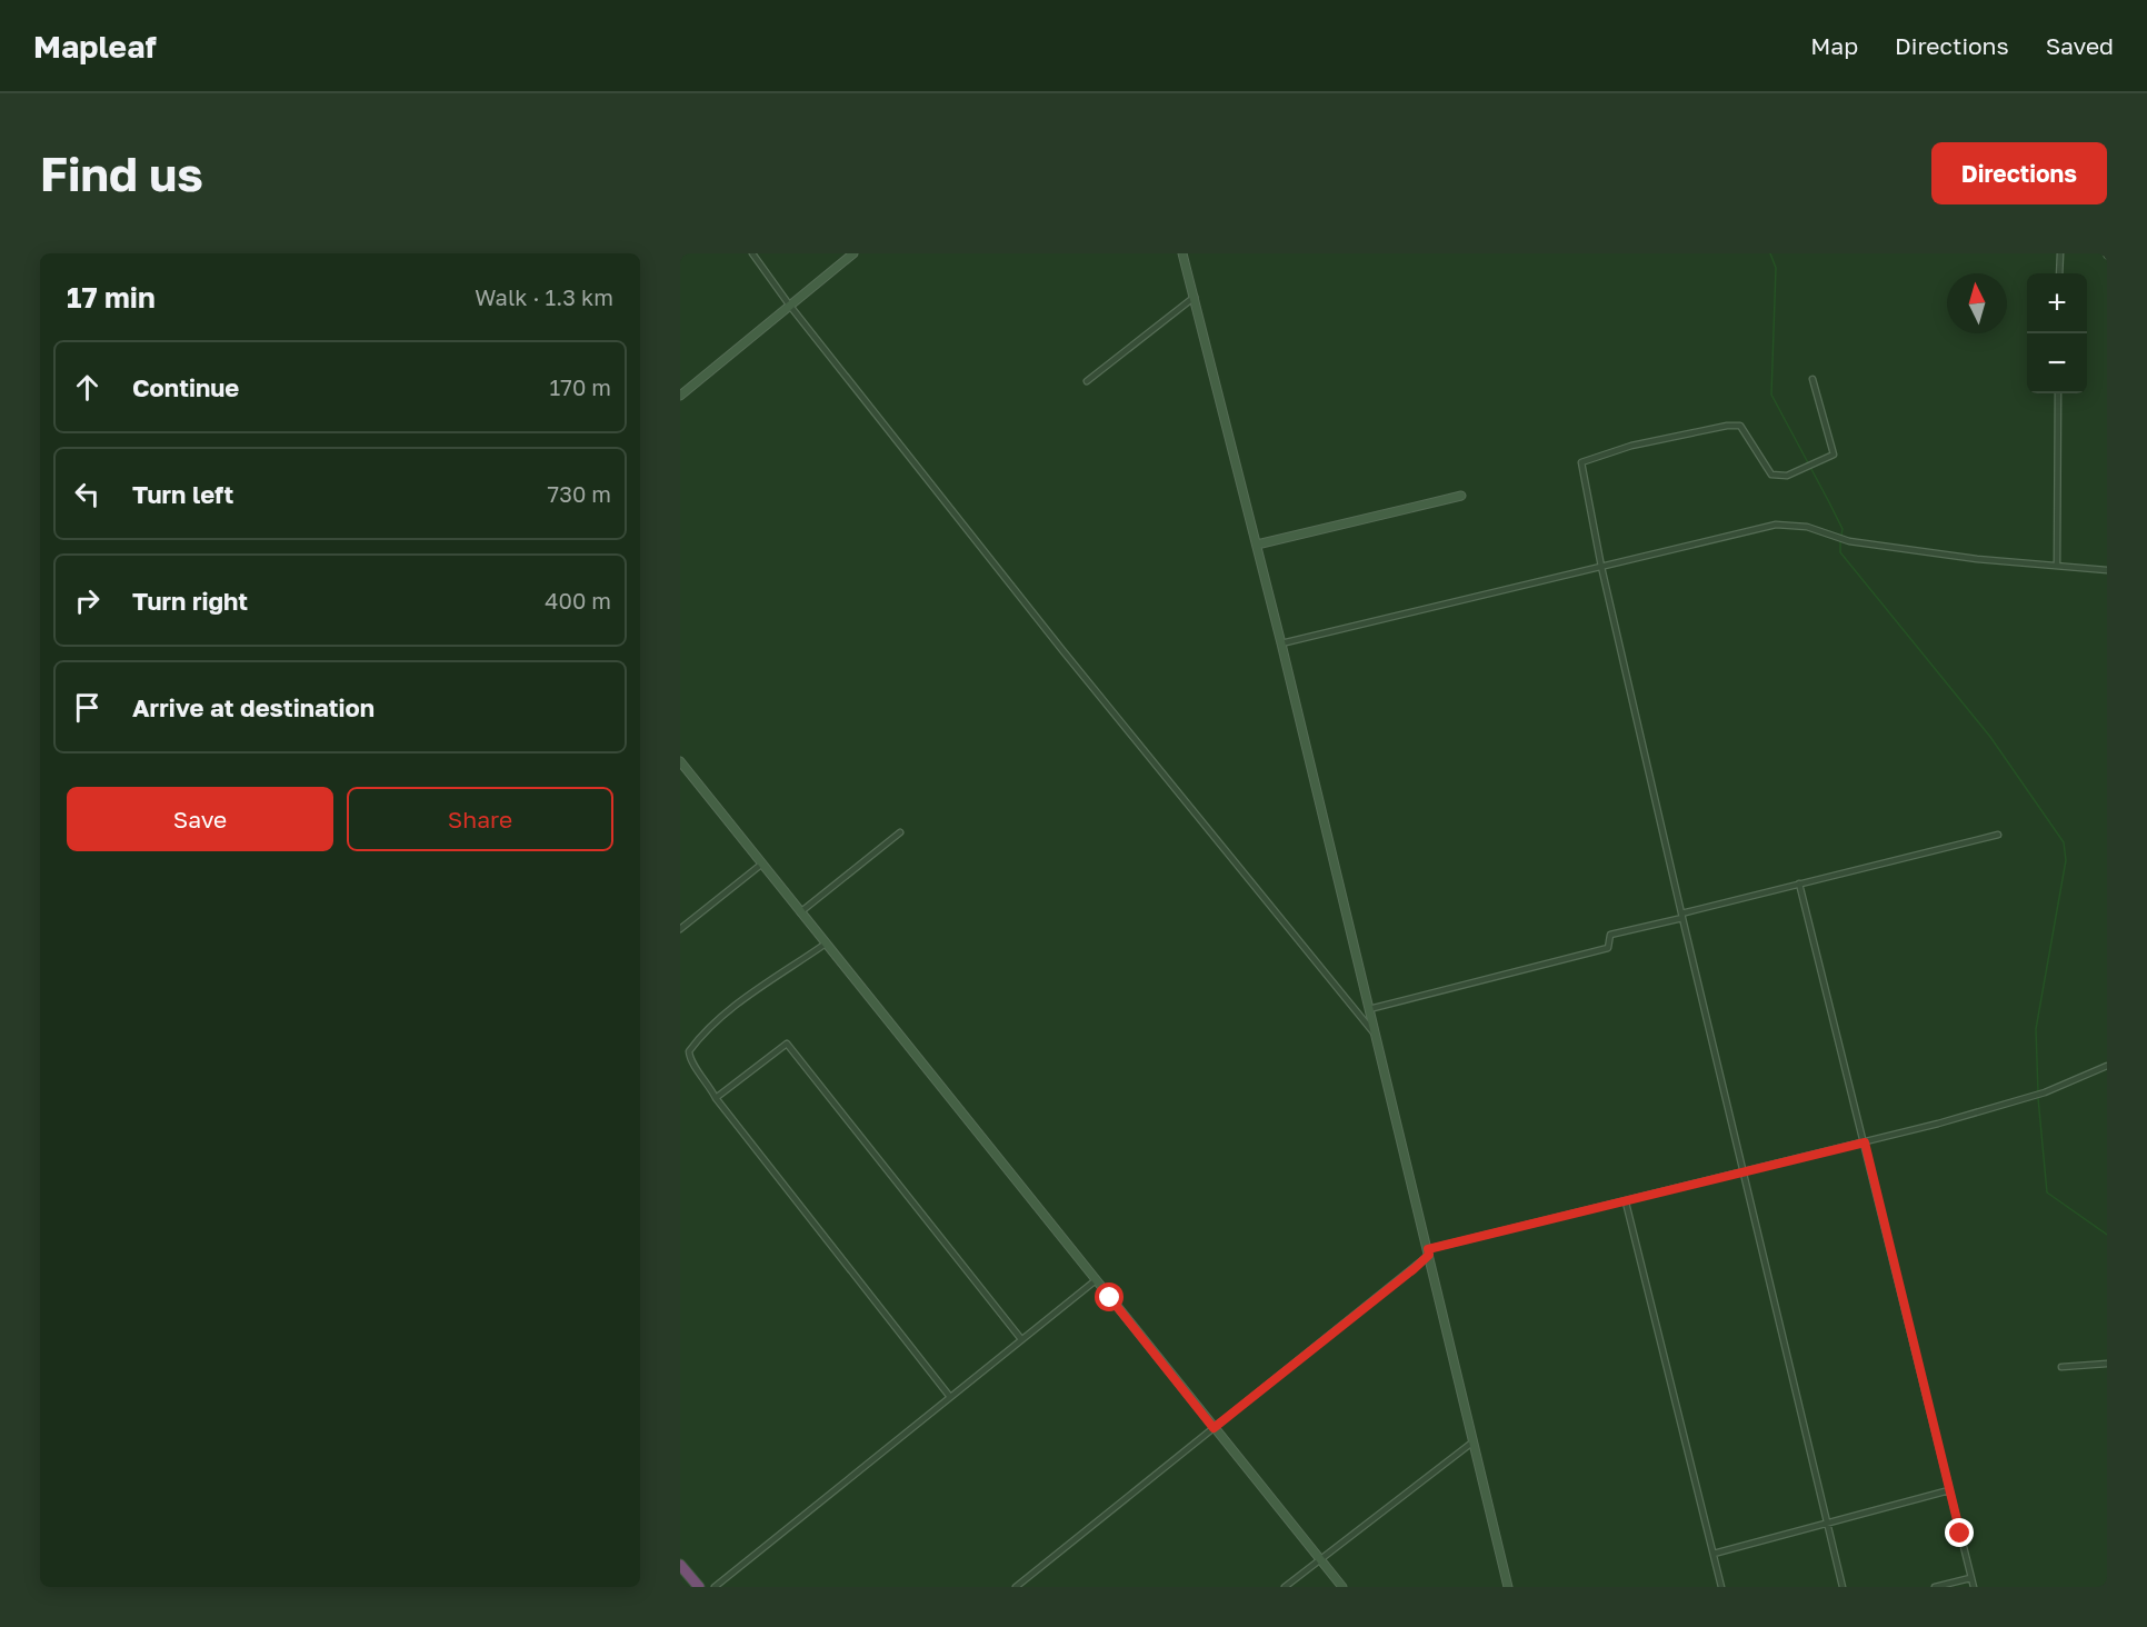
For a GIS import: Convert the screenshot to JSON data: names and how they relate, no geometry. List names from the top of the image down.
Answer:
{
  "north": "top",
  "page": {
    "header": "Mapleaf",
    "nav": ["Map", "Directions", "Saved"],
    "buttons": [
      "Directions",
      ["Save", "Share"]
    ],
    "title": "Find us",
    "heading": ["17 min", "Walk · 1.3 km"],
    "map_buttons": ["+", "−"],
    "list": [
      ["Continue", "170 m"],
      ["Turn left", "730 m"],
      ["Turn right", "400 m"],
      "Arrive at destination"
    ]
  }
}
